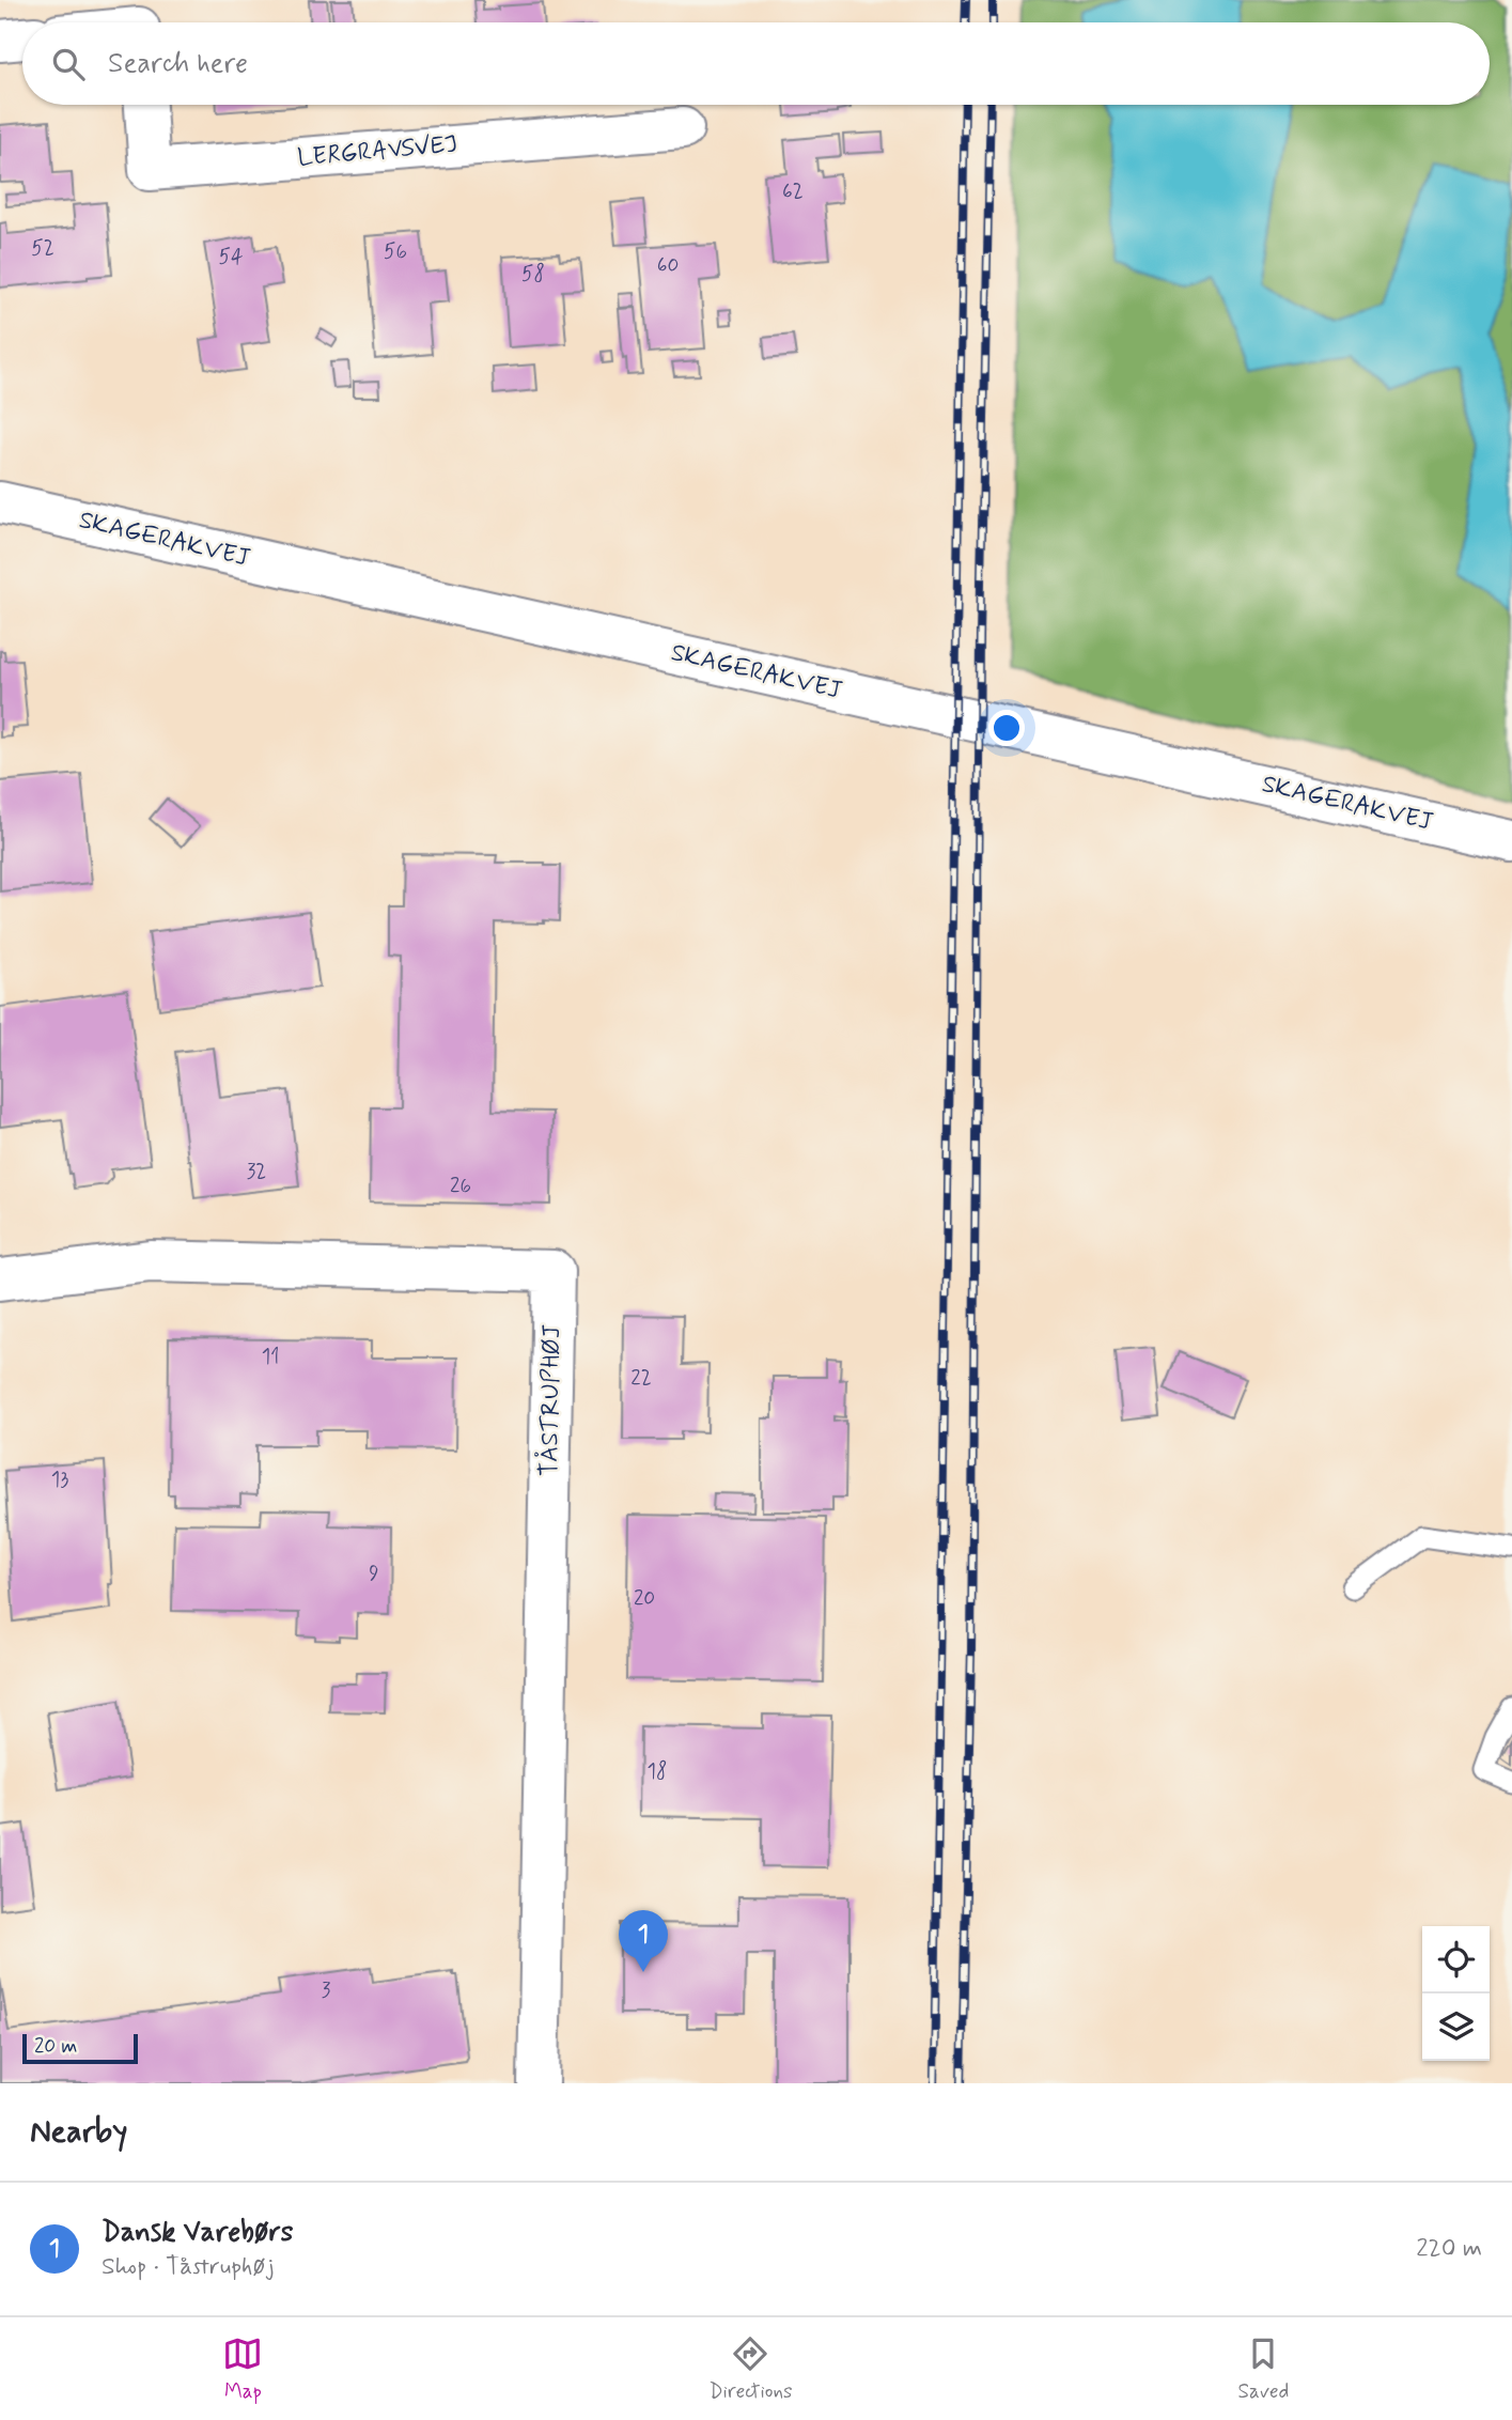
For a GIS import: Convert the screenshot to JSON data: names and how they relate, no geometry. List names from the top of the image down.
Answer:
{
  "streets": {
    "street": ["LERGRAVSVEJ", "SKAGERAKVEJ", "TÅSTRUPHØJ"]
  },
  "house_numbers": [
    "62",
    "52",
    "56",
    "54",
    "60",
    "58",
    "32",
    "26",
    "11",
    "22",
    "13",
    "9",
    "20",
    "18",
    "3"
  ],
  "scale_bar": "20 m",
  "page": {
    "search": "Search here",
    "pins": "1",
    "scale": "20 m",
    "heading": "Nearby",
    "list": [
      {
        "mark": "1",
        "name": "Dansk Varebørs",
        "note": "Shop · Tåstruphøj",
        "value": "220 m"
      }
    ],
    "nav": ["Map", "Directions", "Saved"]
  }
}
